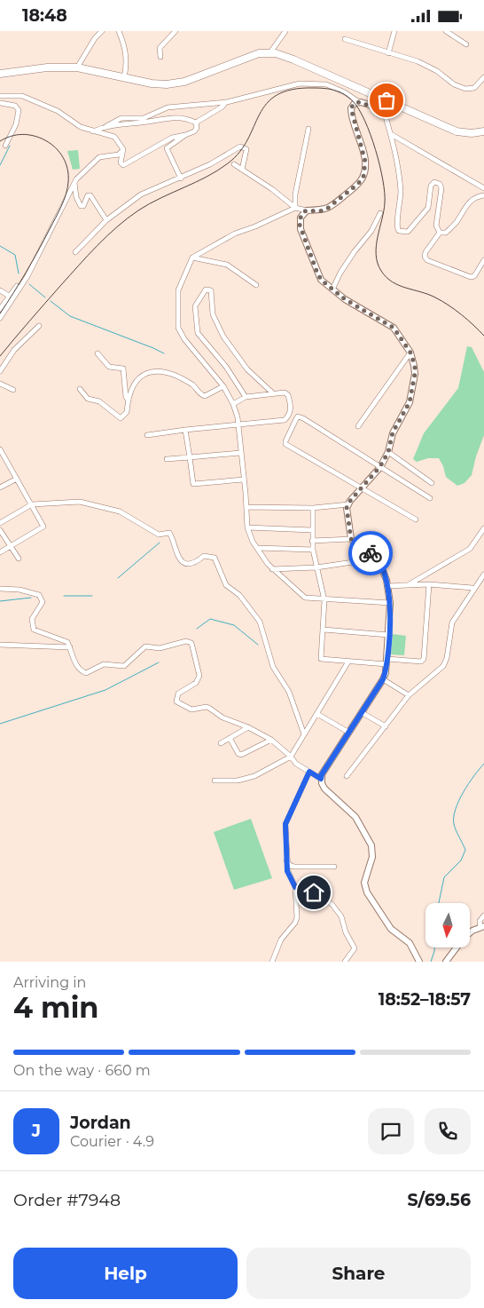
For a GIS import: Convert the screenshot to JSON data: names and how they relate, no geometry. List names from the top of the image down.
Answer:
{
  "north": "bottom",
  "page": {
    "status": "18:48",
    "heading": ["4 min", "Arriving in", "18:52–18:57"],
    "panel": [
      "Jordan",
      "Courier · 4.9",
      "Order #7948",
      "S/69.56"
    ],
    "bar": "On the way · 660 m",
    "round": "J",
    "buttons": ["Help", "Share"]
  }
}
